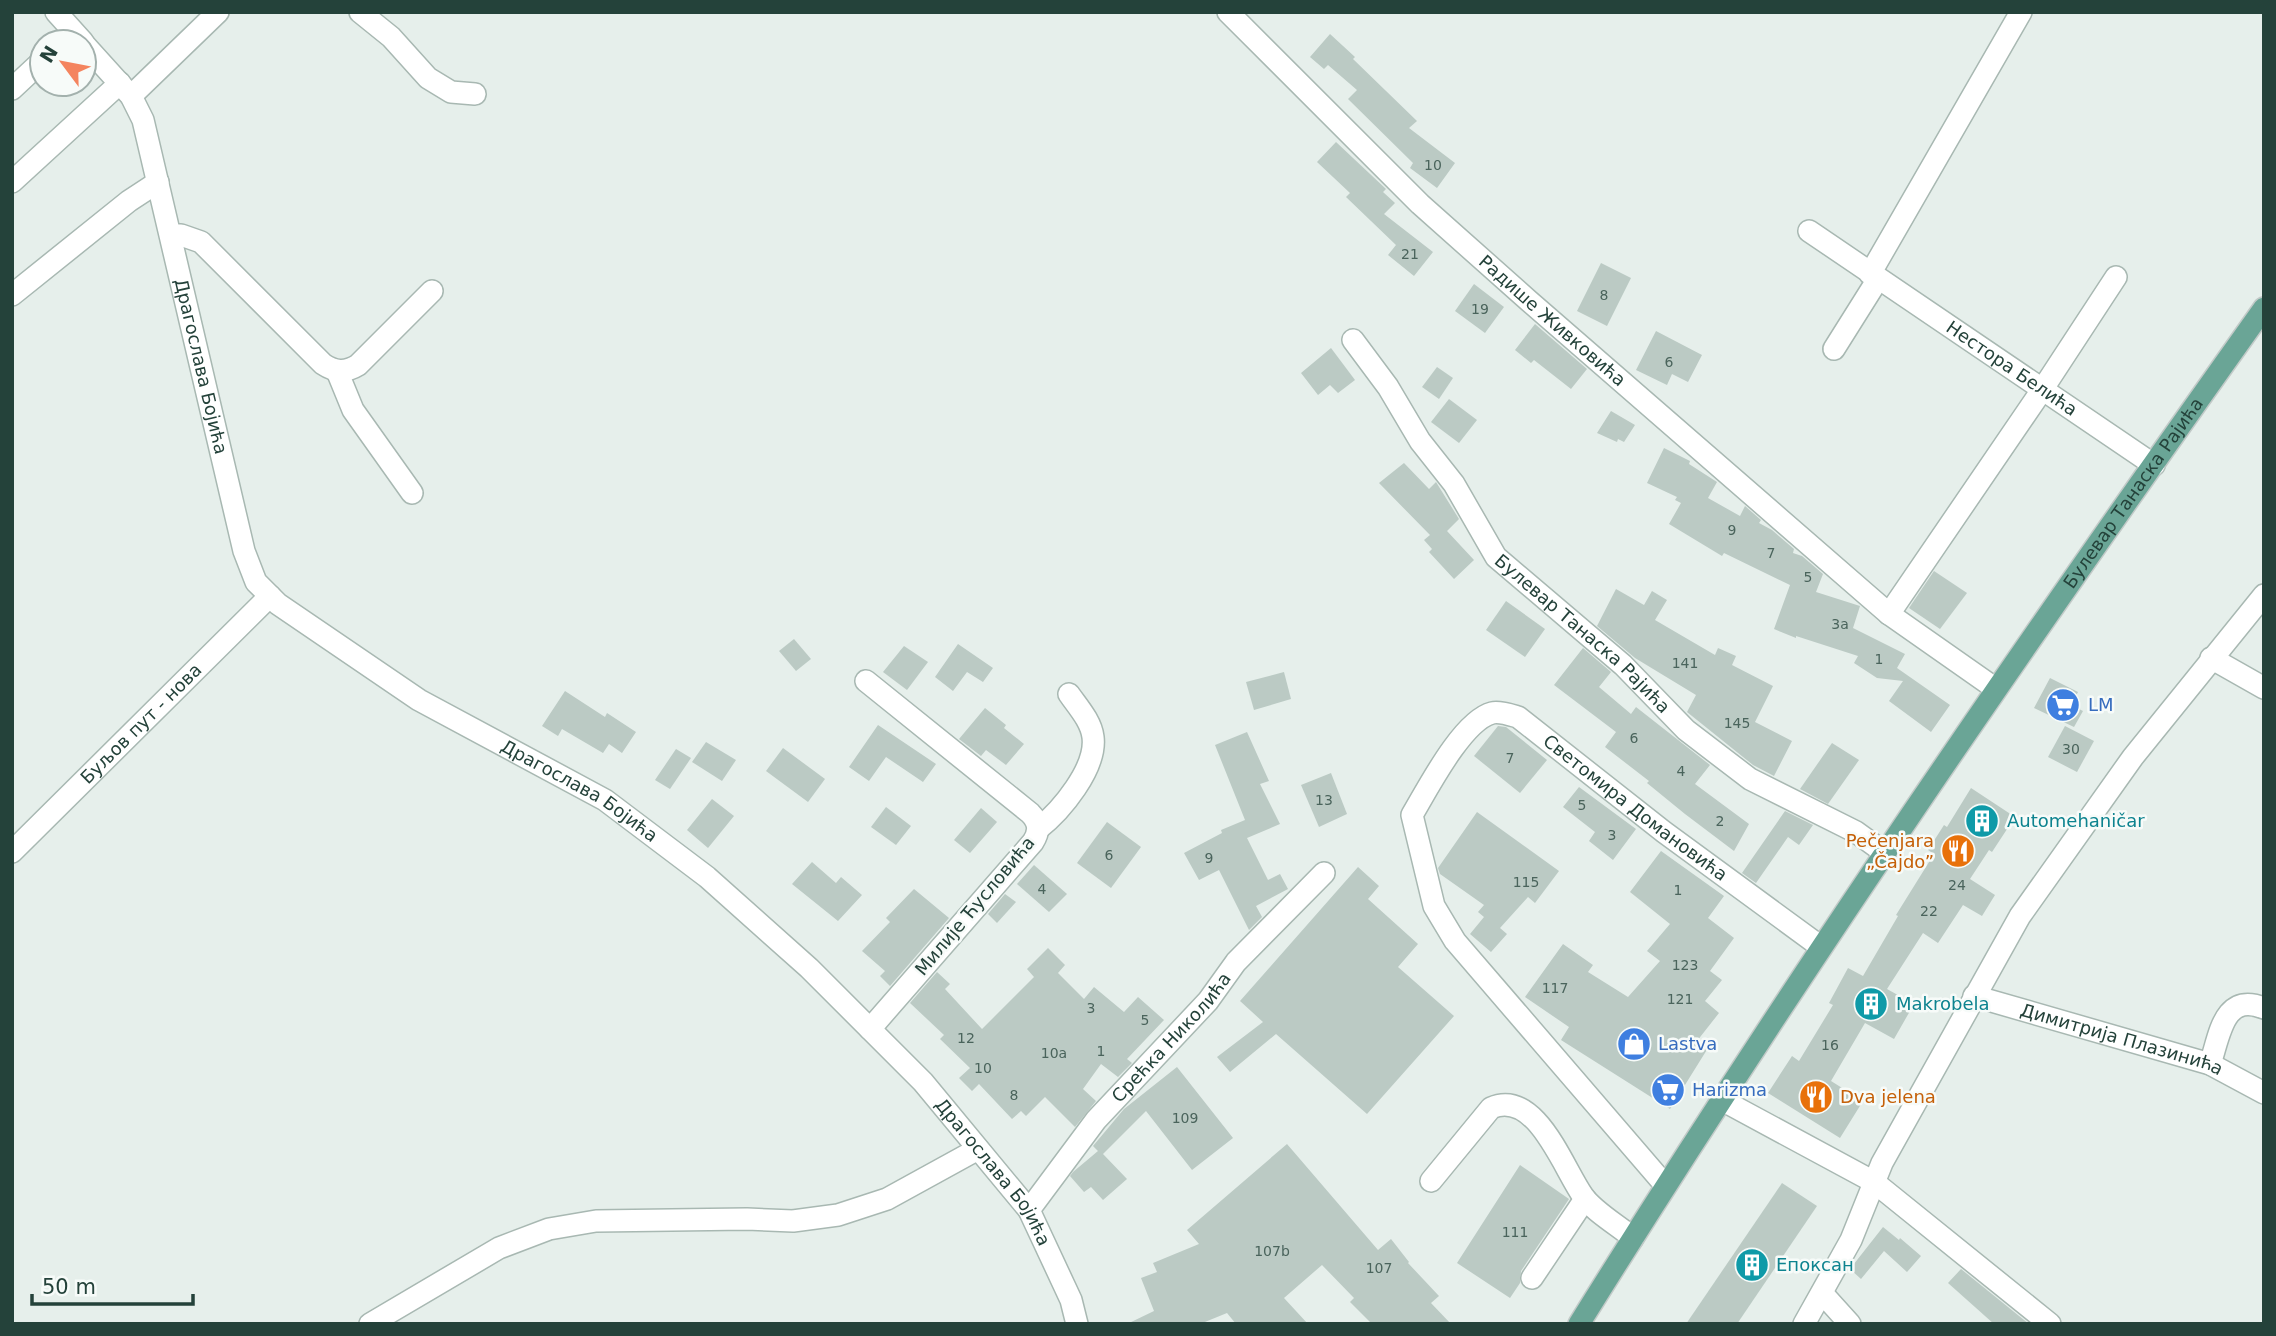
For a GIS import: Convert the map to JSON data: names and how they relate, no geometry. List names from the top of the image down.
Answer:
{
  "streets": {
    "main road": ["Булевар Танаска Рајића"],
    "street": [
      "Радише Живковића",
      "Драгослава Бојића",
      "Нестора Белића",
      "Буљов пут - нова",
      "Светомира Домановића",
      "Милије Ћусловића",
      "Срећка Николића",
      "Димитрија Плазинића"
    ]
  },
  "crossings": [
    ["Радише Живковића", "Булевар Танаска Рајића"],
    ["Драгослава Бојића", "Буљов пут - нова"],
    ["Драгослава Бојића", "Милије Ћусловића"],
    ["Драгослава Бојића", "Срећка Николића"],
    ["Нестора Белића", "Булевар Танаска Рајића"],
    ["Булевар Танаска Рајића", "Светомира Домановића"]
  ],
  "places": {
    "supermarket": ["LM", "Harizma"],
    "building": ["Automehaničar", "Makrobela", "Епоксан"],
    "restaurant": ["Pečenjara „Čajdo”", "Dva jelena"],
    "shop": ["Lastva"]
  },
  "house_numbers": [
    "10",
    "21",
    "8",
    "19",
    "6",
    "9",
    "7",
    "5",
    "3a",
    "1",
    "141",
    "145",
    "6",
    "30",
    "7",
    "4",
    "13",
    "5",
    "2",
    "3",
    "6",
    "9",
    "115",
    "24",
    "4",
    "1",
    "22",
    "123",
    "117",
    "121",
    "3",
    "5",
    "12",
    "16",
    "1",
    "10a",
    "10",
    "8",
    "109",
    "111",
    "107b",
    "107"
  ],
  "scale_bar": "50 m",
  "north": "top left"
}
